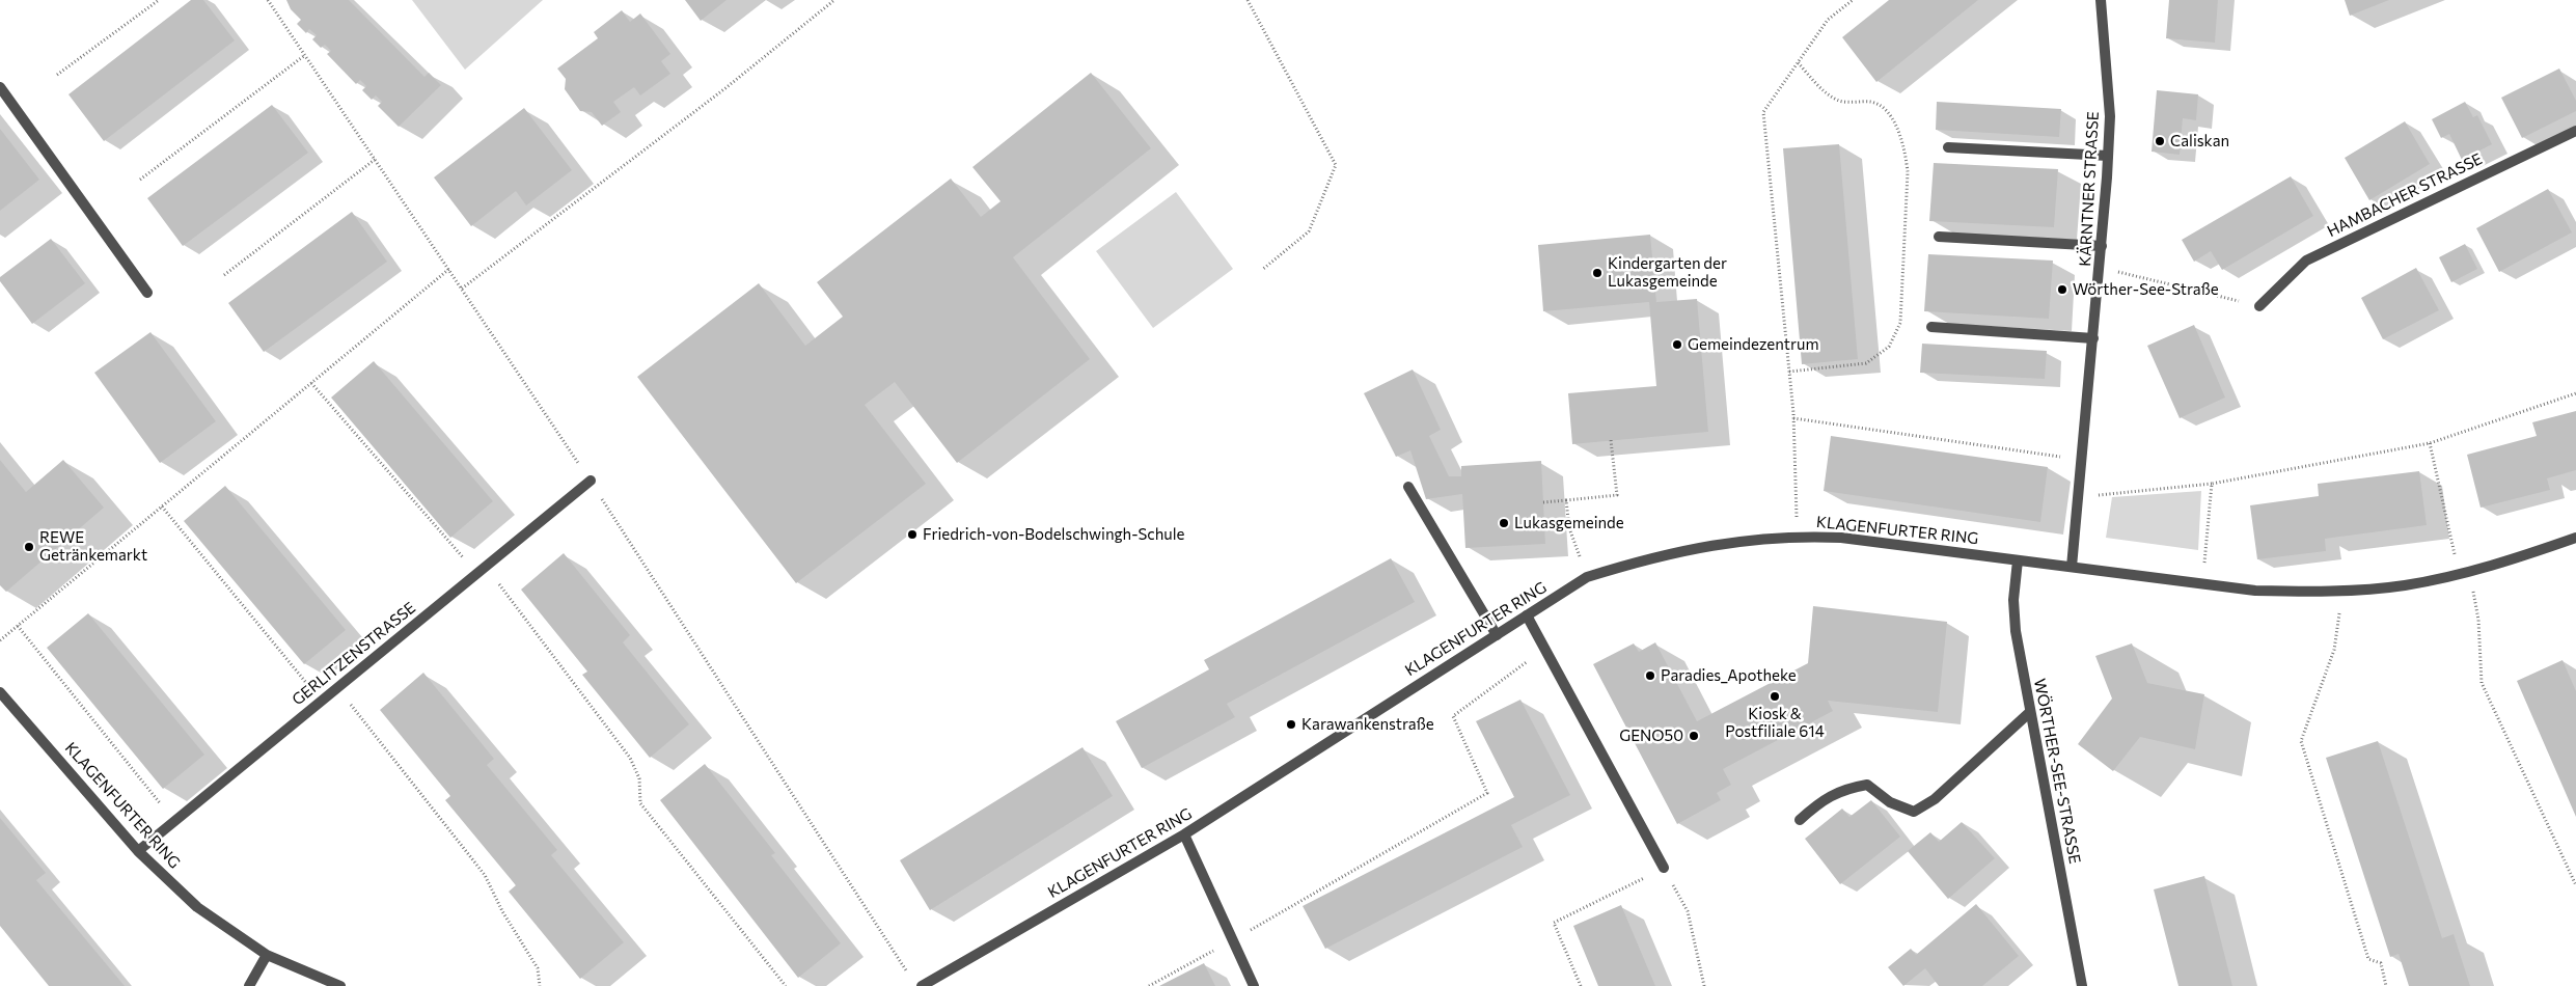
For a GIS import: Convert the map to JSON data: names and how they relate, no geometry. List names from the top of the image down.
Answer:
{
  "streets": {
    "street": [
      "KÄRNTNER STRASSE",
      "HAMBACHER STRASSE",
      "KLAGENFURTER RING",
      "GERLITZENSTRASSE",
      "WÖRTHER-SEE-STRASSE"
    ]
  },
  "crossings": [
    ["KÄRNTNER STRASSE", "KLAGENFURTER RING"],
    ["KLAGENFURTER RING", "GERLITZENSTRASSE"],
    ["KLAGENFURTER RING", "WÖRTHER-SEE-STRASSE"]
  ],
  "places": [
    "Caliskan",
    "Kindergarten der Lukasgemeinde",
    "Wörther-See-Straße",
    "Gemeindezentrum",
    "Lukasgemeinde",
    "Friedrich-von-Bodelschwingh-Schule",
    "REWE Getränkemarkt",
    "Paradies_Apotheke",
    "Kiosk & Postfiliale 614",
    "Karawankenstraße",
    "GENO50"
  ]
}
